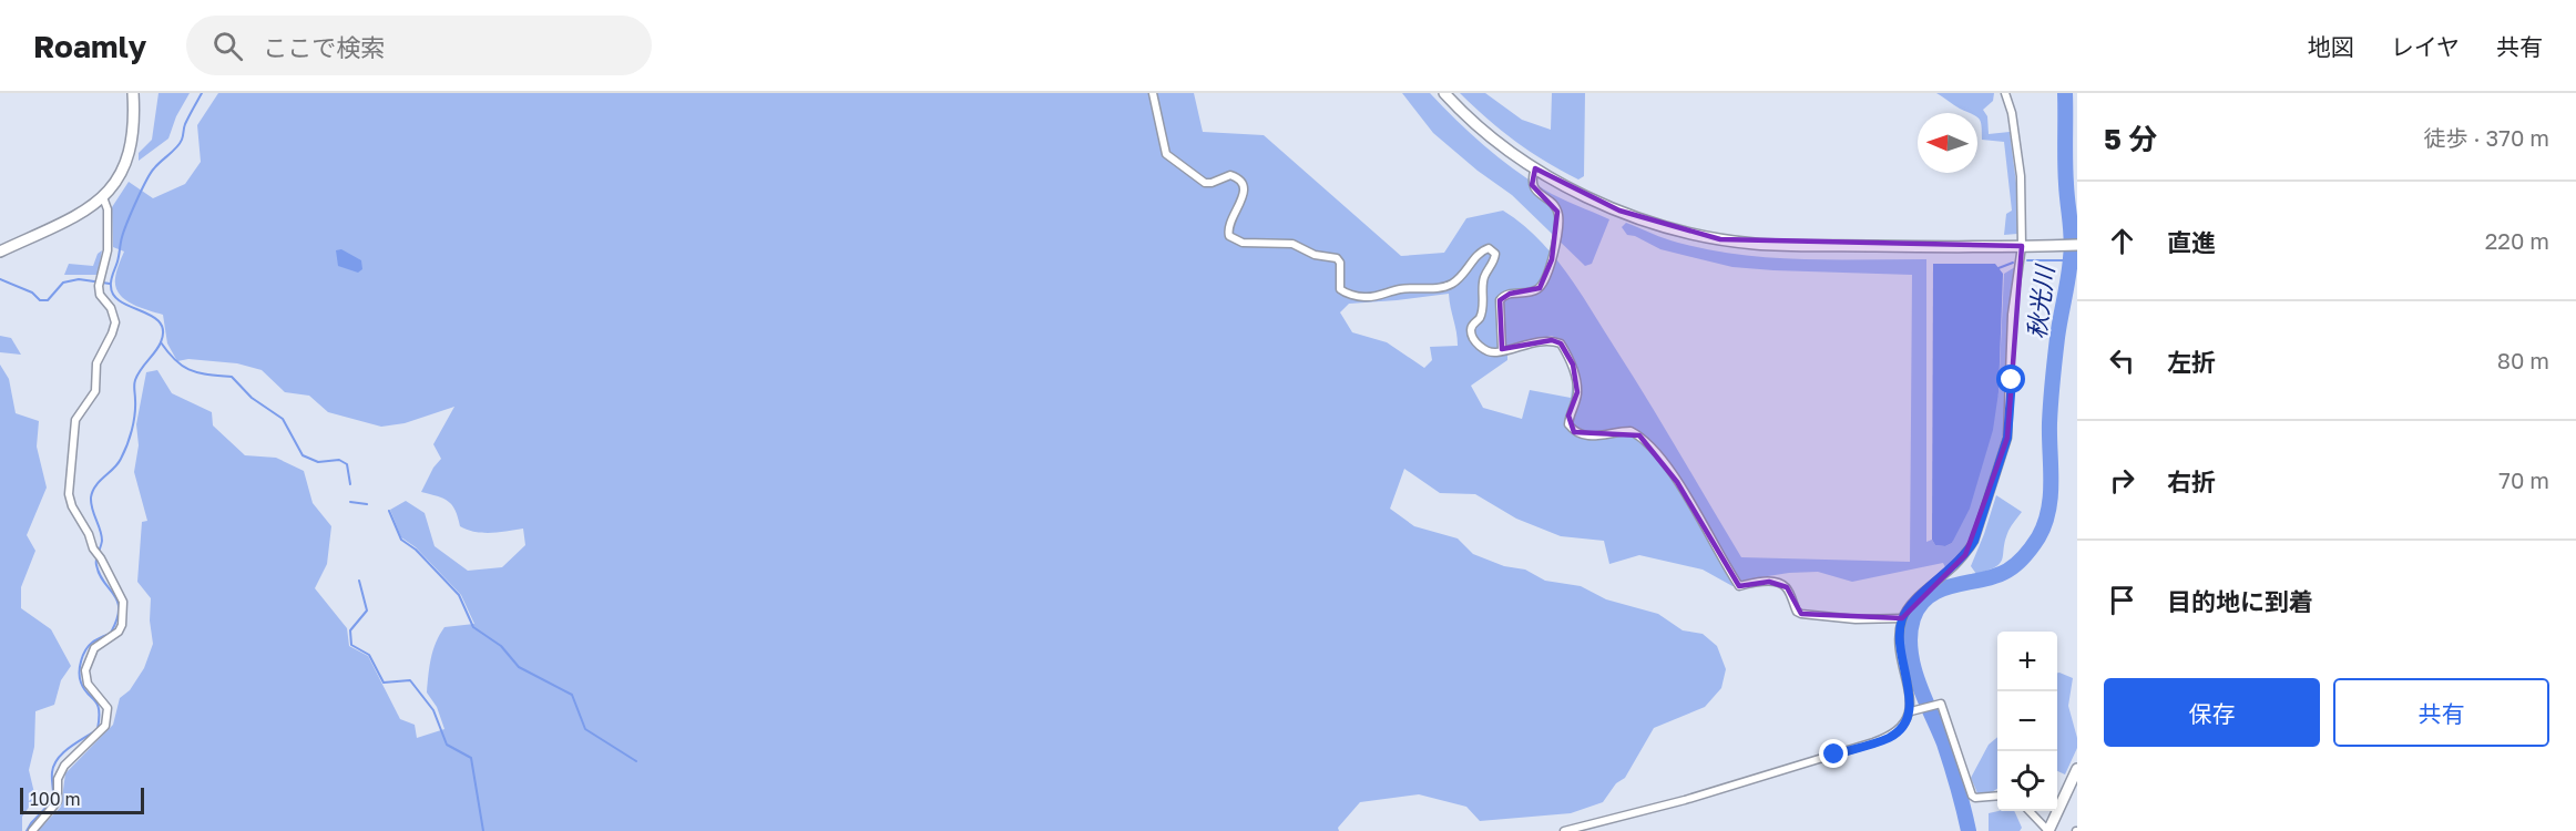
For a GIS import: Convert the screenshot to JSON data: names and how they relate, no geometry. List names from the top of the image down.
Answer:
{
  "water": ["秋光川"],
  "scale_bar": "100 m",
  "north": "left",
  "page": {
    "header": "Roamly",
    "search": "ここで検索",
    "nav": ["地図", "レイヤ", "共有"],
    "heading": ["5 分", "徒歩 · 370 m"],
    "list": [
      ["直進", "220 m"],
      ["左折", "80 m"],
      ["右折", "70 m"],
      "目的地に到着"
    ],
    "map_buttons": ["+", "−"],
    "buttons": ["保存", "共有"],
    "scale": "100 m"
  }
}
